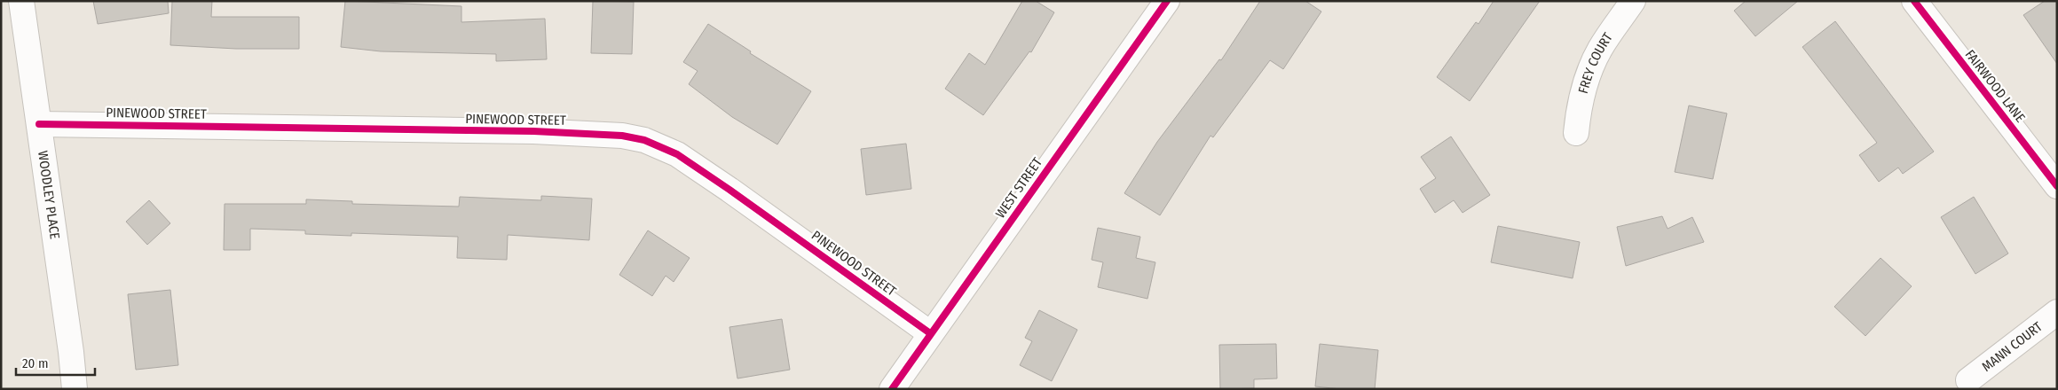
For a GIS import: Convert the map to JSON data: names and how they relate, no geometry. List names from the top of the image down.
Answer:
{
  "streets": {
    "street": [
      "FREY COURT",
      "FAIRWOOD LANE",
      "PINEWOOD STREET",
      "WEST STREET",
      "WOODLEY PLACE",
      "MANN COURT"
    ]
  },
  "crossings": [
    ["PINEWOOD STREET", "WEST STREET"],
    ["PINEWOOD STREET", "WOODLEY PLACE"]
  ],
  "scale_bar": "20 m"
}
